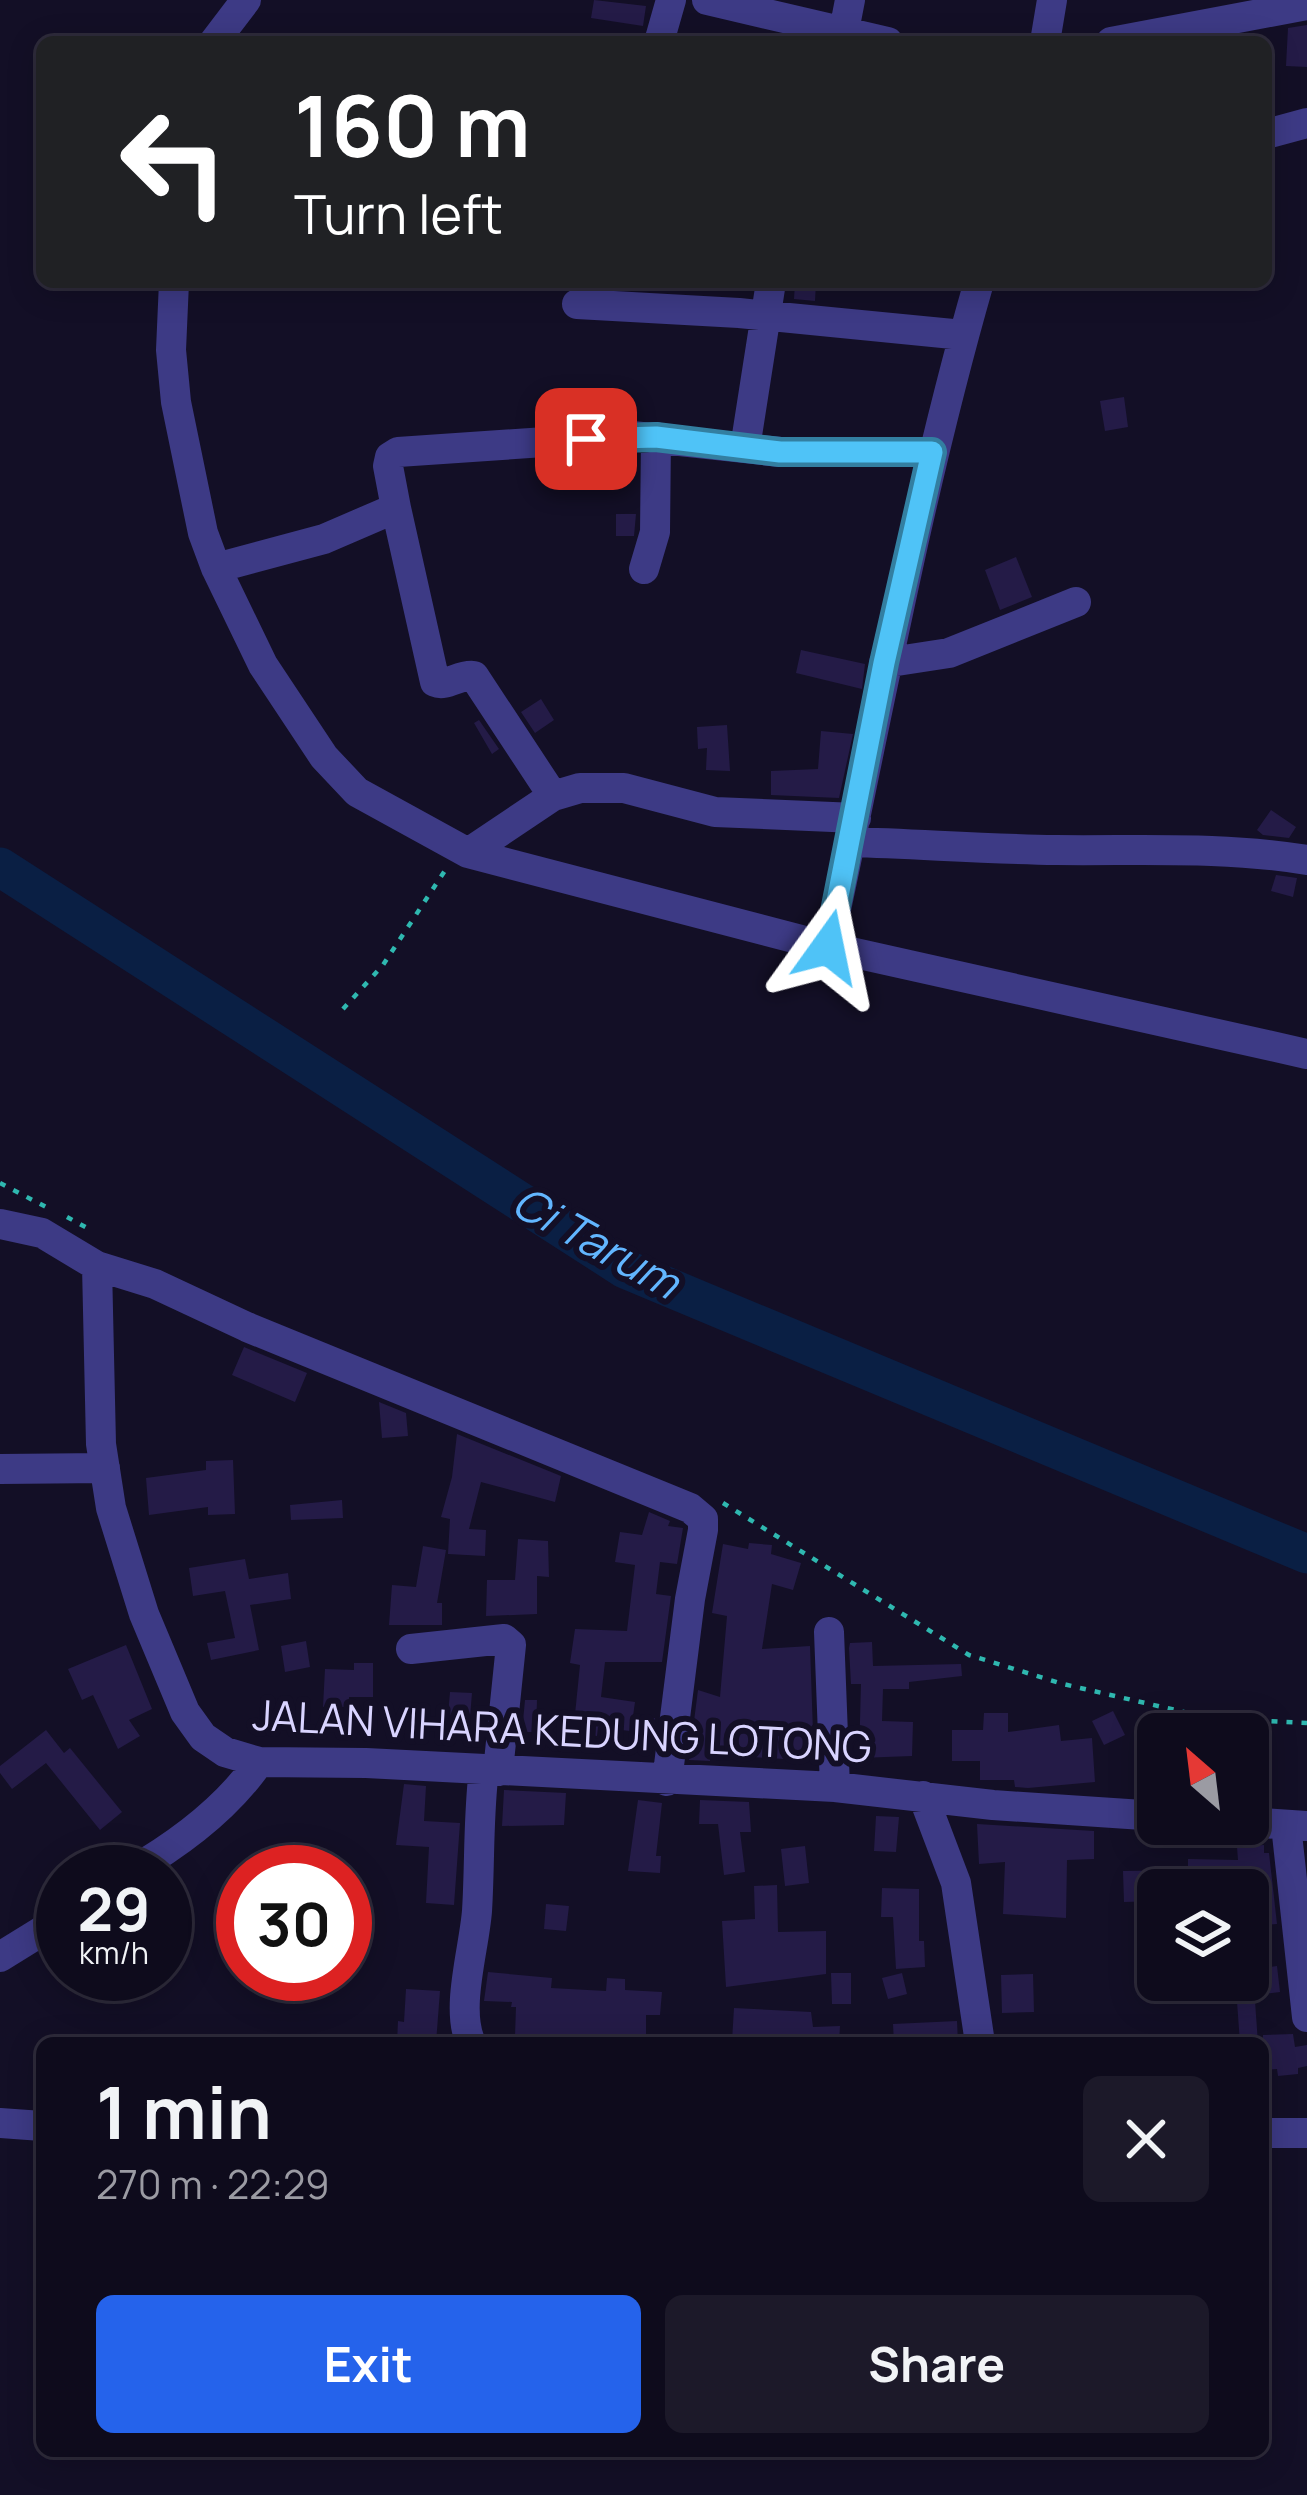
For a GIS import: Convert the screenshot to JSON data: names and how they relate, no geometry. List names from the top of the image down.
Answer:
{
  "streets": {
    "street": ["JALAN VIHARA KEDUNG LOTONG"]
  },
  "water": ["Ci Tarum"],
  "north": "top left",
  "page": {
    "turn": ["160 m", "Turn left"],
    "speed": "29 km/h",
    "limit": "30",
    "heading": ["1 min", "270 m · 22:29"],
    "buttons": ["Exit", "Share"]
  }
}
